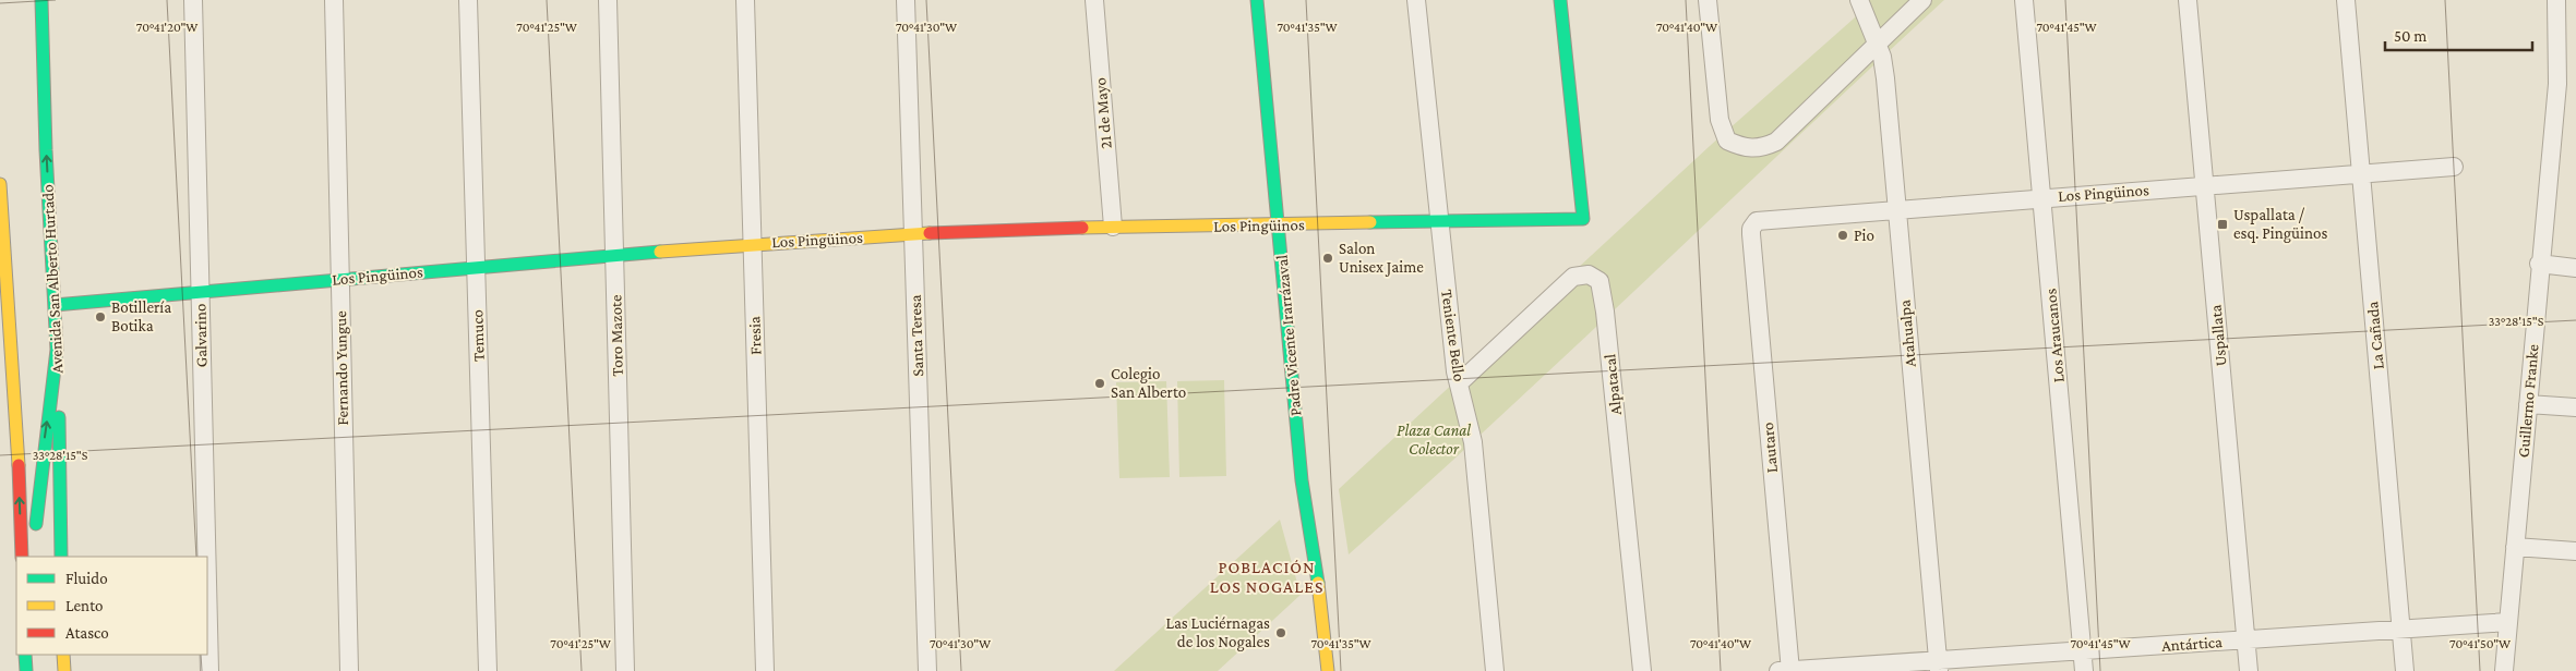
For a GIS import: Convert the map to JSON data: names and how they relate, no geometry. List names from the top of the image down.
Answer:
{
  "streets": {
    "main road": ["Los Pingüinos", "Avenida San Alberto Hurtado", "Padre Vicente Irarrázaval"],
    "street": [
      "21 de Mayo",
      "Atahualpa",
      "Galvarino",
      "Temuco",
      "Toro Mazote",
      "Fresia",
      "Santa Teresa",
      "Teniente Bello",
      "Los Araucanos",
      "Uspallata",
      "La Cañada",
      "Fernando Yungue",
      "Alpatacal",
      "Guillermo Franke",
      "Lautaro",
      "Antártica"
    ]
  },
  "crossings": [
    ["21 de Mayo", "Los Pingüinos"],
    ["Los Pingüinos", "Avenida San Alberto Hurtado"],
    ["Los Pingüinos", "Atahualpa"],
    ["Los Pingüinos", "Galvarino"],
    ["Los Pingüinos", "Temuco"],
    ["Los Pingüinos", "Toro Mazote"],
    ["Los Pingüinos", "Fresia"],
    ["Los Pingüinos", "Santa Teresa"],
    ["Los Pingüinos", "Padre Vicente Irarrázaval"],
    ["Los Pingüinos", "Teniente Bello"],
    ["Los Pingüinos", "Los Araucanos"],
    ["Los Pingüinos", "Uspallata"],
    ["Los Pingüinos", "La Cañada"],
    ["Los Pingüinos", "Fernando Yungue"],
    ["Los Pingüinos", "Lautaro"],
    ["Atahualpa", "Antártica"],
    ["Teniente Bello", "Alpatacal"],
    ["Los Araucanos", "Antártica"],
    ["Uspallata", "Antártica"],
    ["La Cañada", "Antártica"],
    ["Guillermo Franke", "Antártica"],
    ["Lautaro", "Antártica"]
  ],
  "districts": ["POBLACIÓN LOS NOGALES"],
  "parks": ["Plaza Canal Colector"],
  "places": {
    "transit": ["Uspallata / esq. Pingüinos"],
    "other": [
      "Pio",
      "Salon Unisex Jaime",
      "Botillería Botika",
      "Colegio San Alberto",
      "Las Luciérnagas de los Nogales"
    ]
  },
  "legend": ["Fluido", "Lento", "Atasco"],
  "scale_bar": "50 m",
  "coordinates": [
    "70°41'20\"W",
    "70°41'25\"W",
    "70°41'30\"W",
    "70°41'35\"W",
    "70°41'40\"W",
    "70°41'45\"W",
    "33°28'15\"S",
    "70°41'50\"W"
  ]
}
